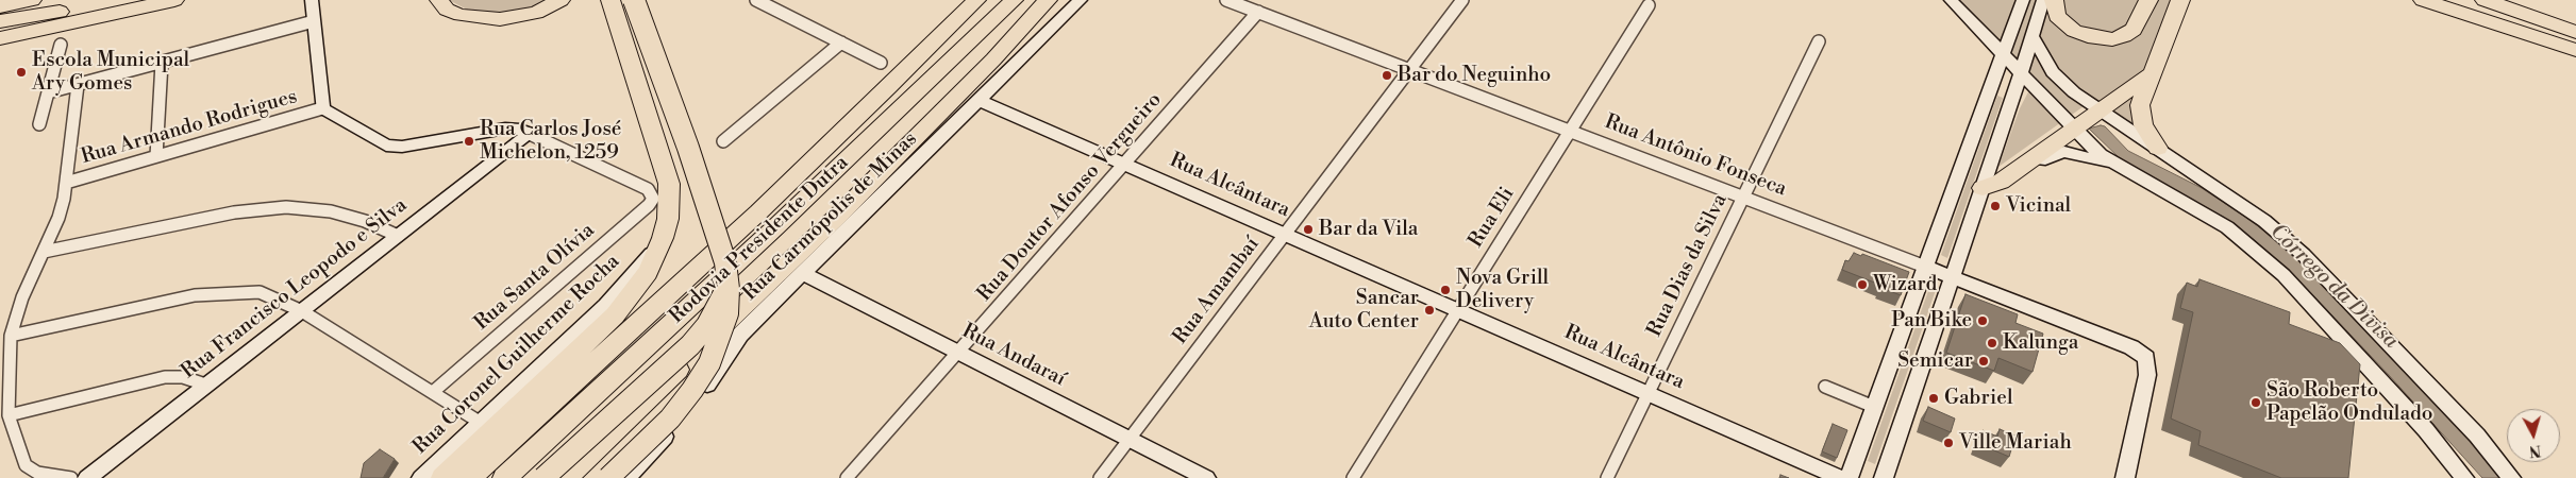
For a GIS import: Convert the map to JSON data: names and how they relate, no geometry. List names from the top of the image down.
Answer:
{
  "streets": {
    "highway": ["Rodovia Presidente Dutra"],
    "main road": [
      "Rua Antônio Fonseca",
      "Rua Alcântara",
      "Rua Carmópolis de Minas",
      "Rua Francisco Leopodo e Silva",
      "Rua Coronel Guilherme Rocha",
      "Rua Andaraí"
    ],
    "street": [
      "Rua Armando Rodrigues",
      "Rua Doutor Afonso Vergueiro",
      "Rua Eli",
      "Rua Dias da Silva",
      "Rua Santa Olívia",
      "Rua Amambaí"
    ]
  },
  "crossings": [
    ["Rua Antônio Fonseca", "Rua Doutor Afonso Vergueiro"],
    ["Rua Antônio Fonseca", "Rua Eli"],
    ["Rua Antônio Fonseca", "Rua Dias da Silva"],
    ["Rua Antônio Fonseca", "Rua Amambaí"],
    ["Rua Alcântara", "Rua Doutor Afonso Vergueiro"],
    ["Rua Alcântara", "Rua Carmópolis de Minas"],
    ["Rua Alcântara", "Rua Eli"],
    ["Rua Alcântara", "Rua Dias da Silva"],
    ["Rua Alcântara", "Rua Amambaí"],
    ["Rua Doutor Afonso Vergueiro", "Rua Andaraí"],
    ["Rua Carmópolis de Minas", "Rua Andaraí"],
    ["Rua Santa Olívia", "Rua Francisco Leopodo e Silva"],
    ["Rua Amambaí", "Rua Andaraí"]
  ],
  "water": ["Córrego da Divisa"],
  "places": [
    "Escola Municipal Ary Gomes",
    "Bar do Neguinho",
    "Rua Carlos José Michelon, 1259",
    "Vicinal",
    "Bar da Vila",
    "Wizard",
    "Nova Grill Delivery",
    "Sancar Auto Center",
    "Pan Bike",
    "Kalunga",
    "Semicar",
    "Gabriel",
    "São Roberto Papelão Ondulado",
    "Ville Mariah"
  ],
  "north": "bottom"
}
